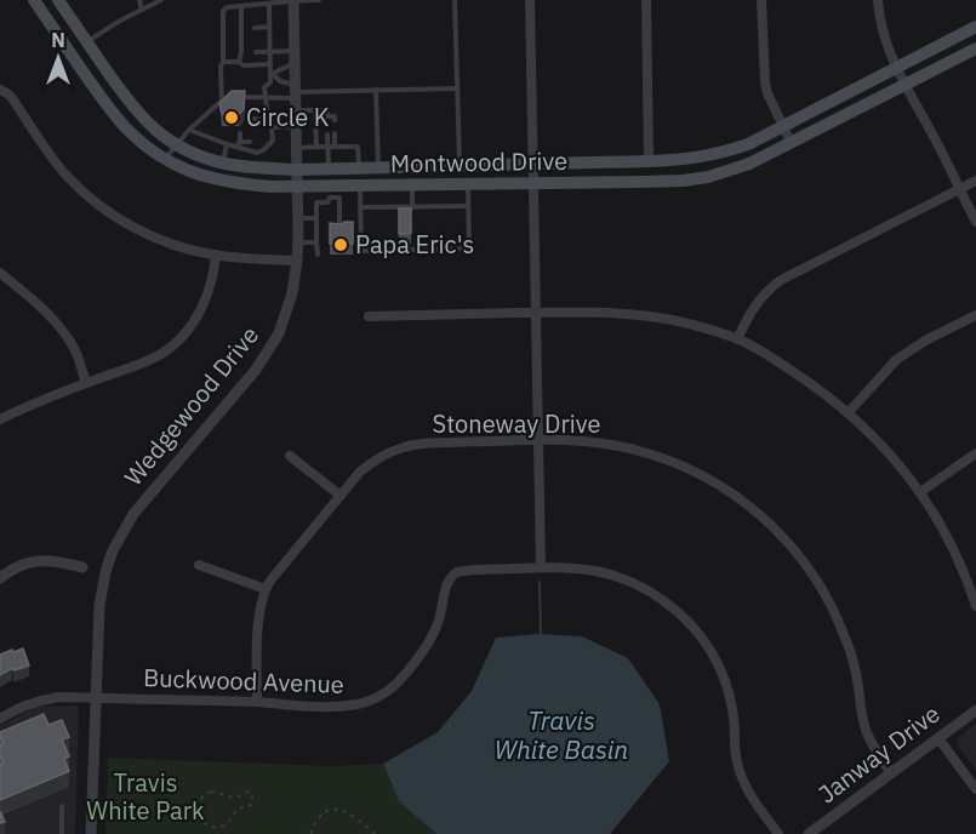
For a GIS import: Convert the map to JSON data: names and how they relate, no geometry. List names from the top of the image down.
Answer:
{
  "streets": {
    "main road": ["Montwood Drive"],
    "street": [
      "Wedgewood Drive",
      "Stoneway Drive",
      "Buckwood Avenue",
      "Janway Drive"
    ]
  },
  "crossings": [
    ["Montwood Drive", "Wedgewood Drive"],
    ["Wedgewood Drive", "Buckwood Avenue"],
    ["Stoneway Drive", "Buckwood Avenue"],
    ["Stoneway Drive", "Janway Drive"]
  ],
  "water": ["Travis White Basin"],
  "parks": ["Travis White Park"],
  "places": ["Circle K", "Papa Eric's"],
  "north": "top"
}
